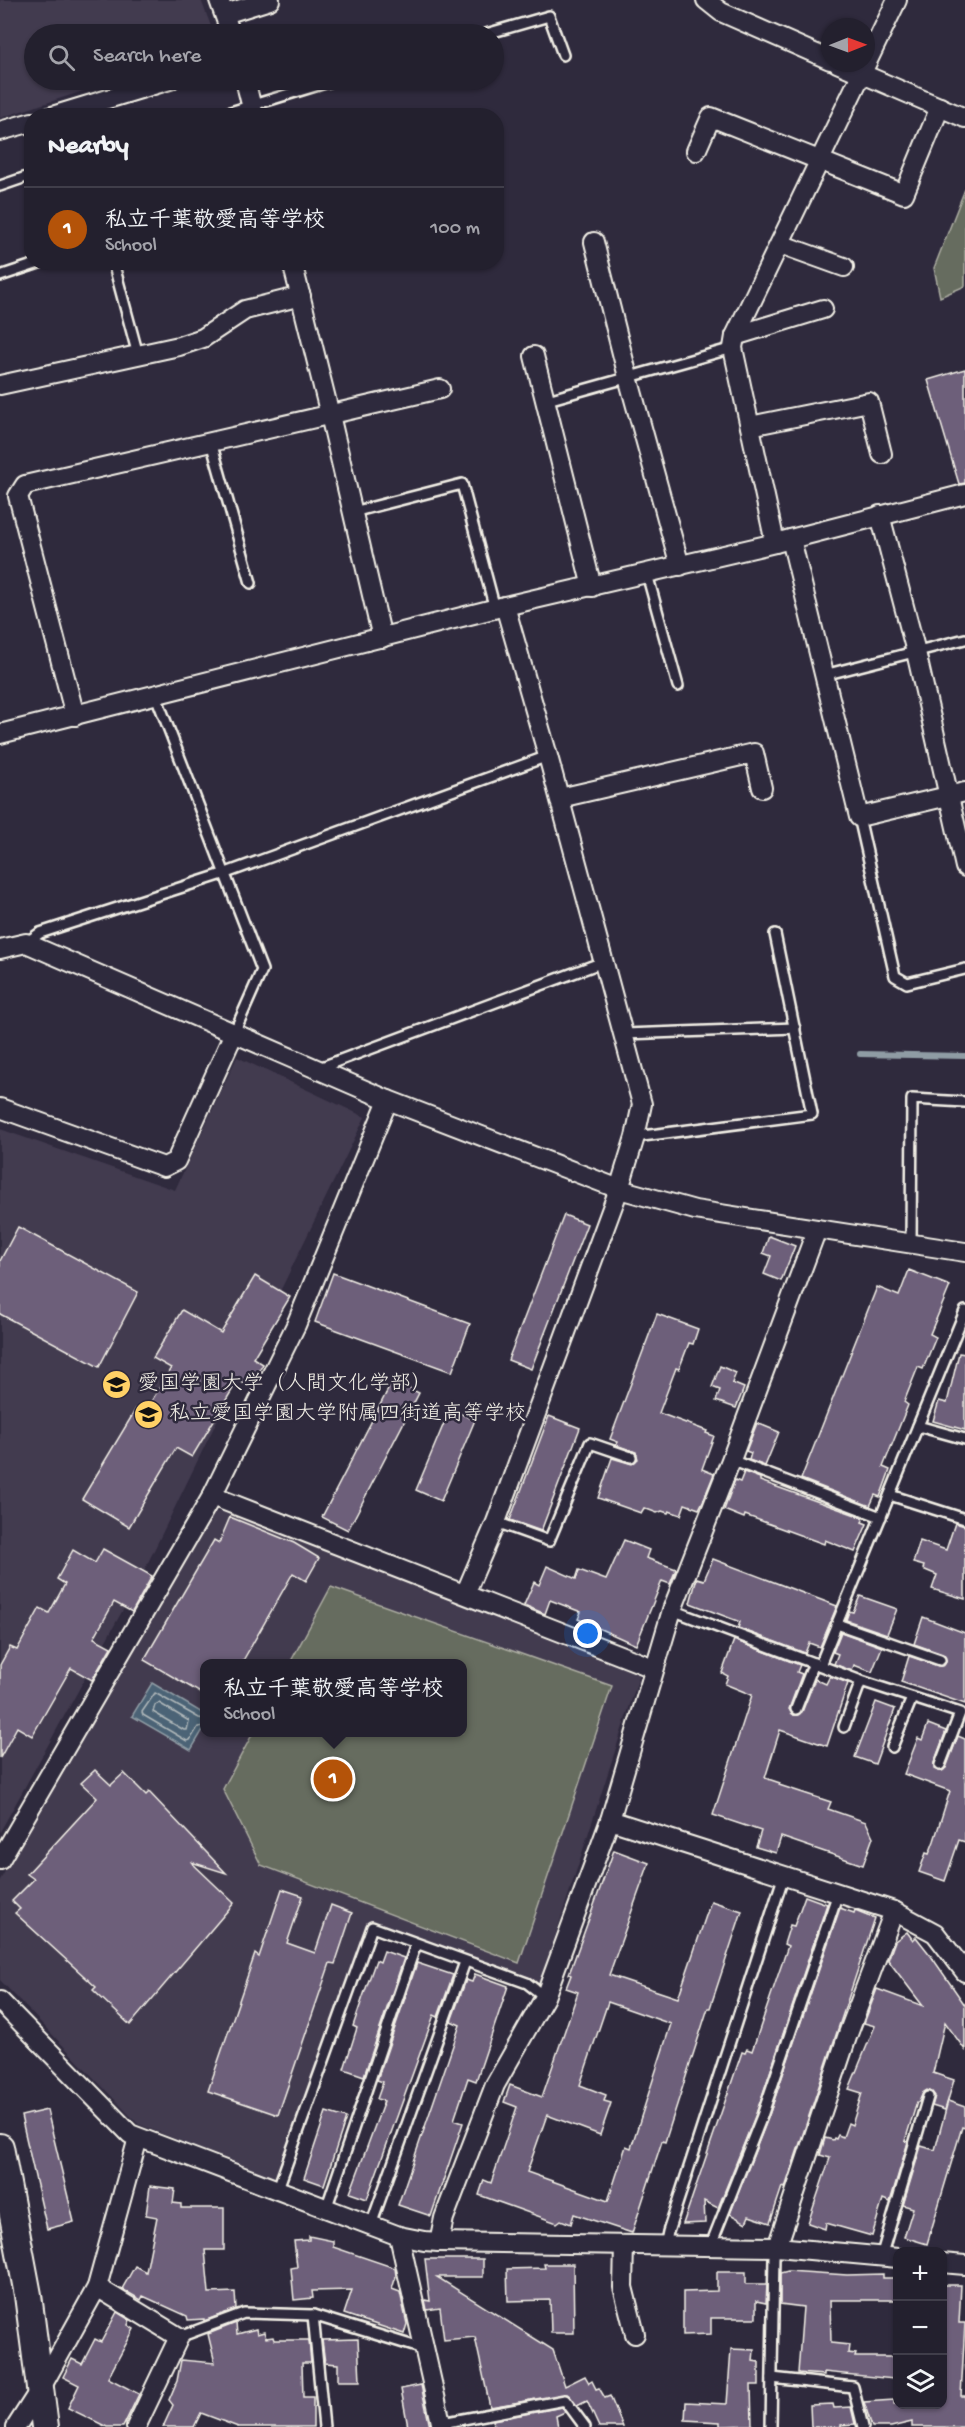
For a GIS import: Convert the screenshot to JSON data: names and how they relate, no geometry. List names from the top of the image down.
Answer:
{
  "places": {
    "school or university": ["愛国学園大学（人間文化学部）", "私立愛国学園大学附属四街道高等学校"]
  },
  "north": "right",
  "page": {
    "search": "Search here",
    "heading": "Nearby",
    "list": [
      {
        "mark": "1",
        "name": "私立千葉敬愛高等学校",
        "note": "School",
        "value": "100 m"
      }
    ],
    "popup": ["私立千葉敬愛高等学校", "School"],
    "pins": "1",
    "map_buttons": ["+", "−"]
  }
}
